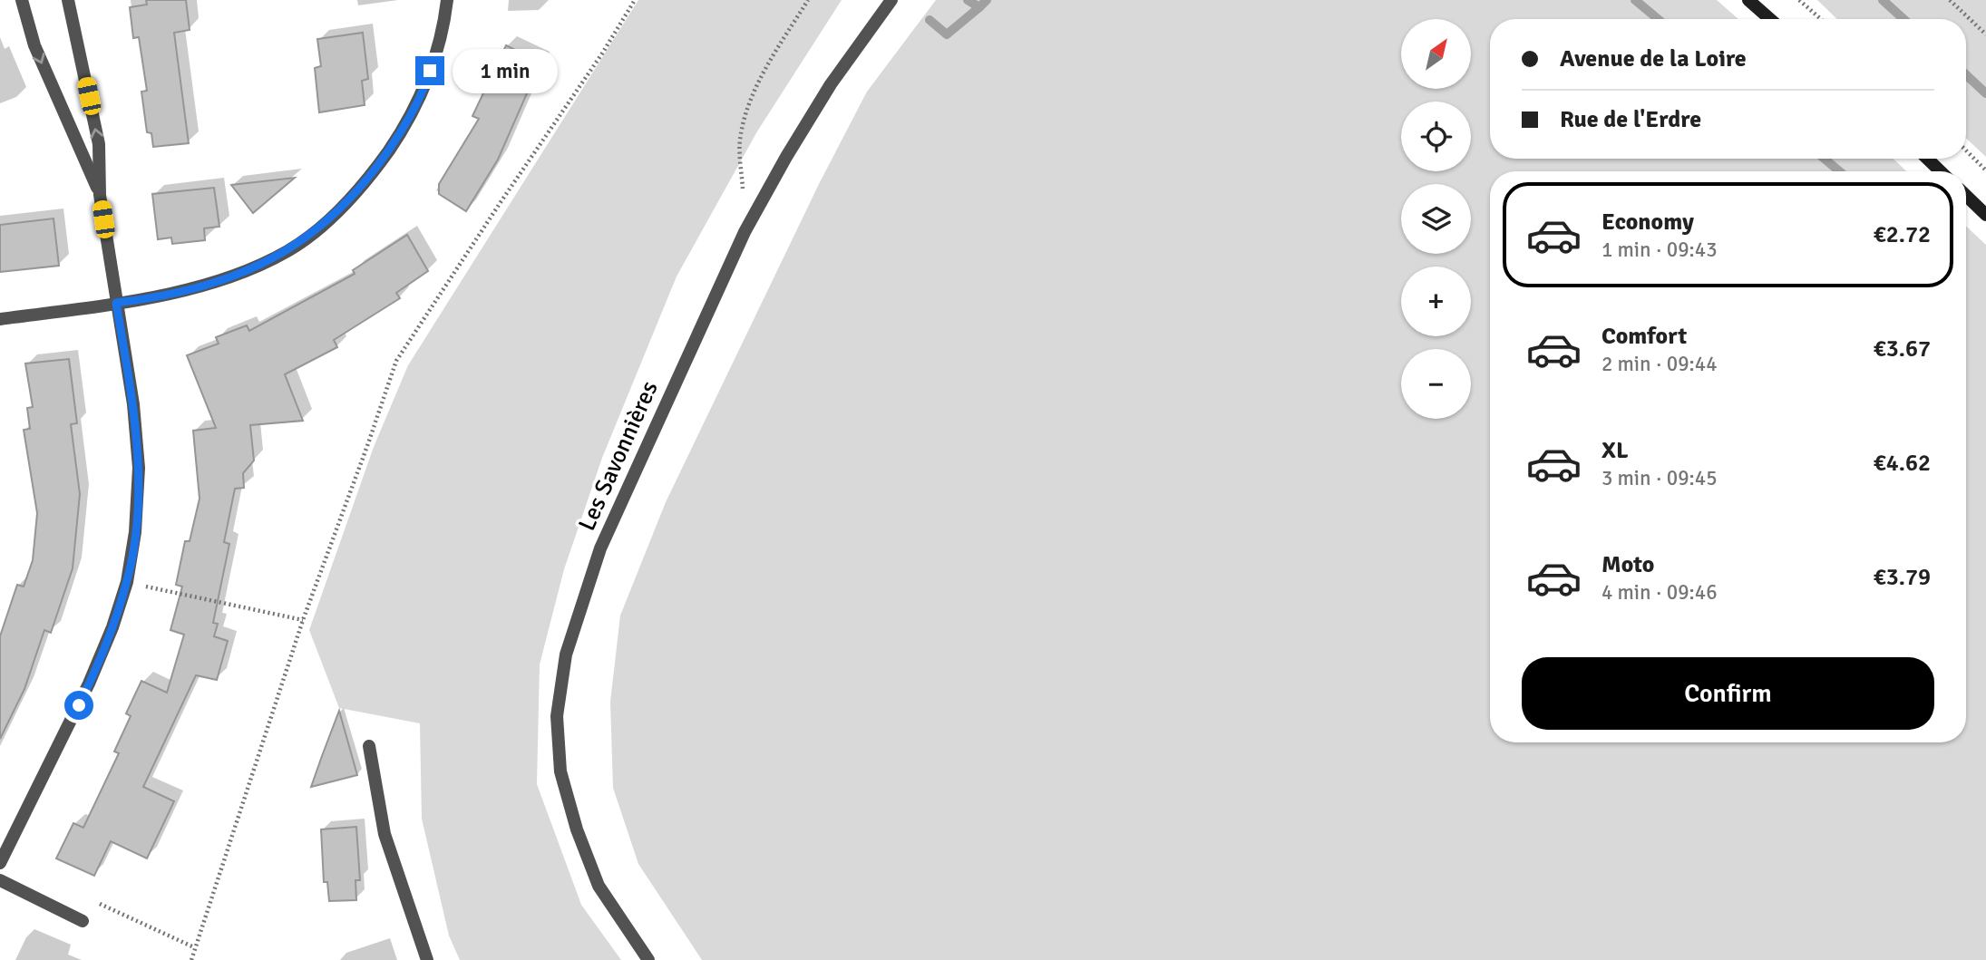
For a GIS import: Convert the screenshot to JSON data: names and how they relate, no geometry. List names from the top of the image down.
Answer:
{
  "streets": {
    "street": ["Les Savonnières"]
  },
  "north": "top right",
  "page": {
    "map_buttons": ["+", "−"],
    "banner": ["Avenue de la Loire", "Rue de l'Erdre"],
    "bubble": "1 min",
    "list": [
      {
        "name": "Economy",
        "note": "1 min · 09:43",
        "value": "€2.72"
      },
      {
        "name": "Comfort",
        "note": "2 min · 09:44",
        "value": "€3.67"
      },
      {
        "name": "XL",
        "note": "3 min · 09:45",
        "value": "€4.62"
      },
      {
        "name": "Moto",
        "note": "4 min · 09:46",
        "value": "€3.79"
      }
    ],
    "buttons": "Confirm"
  }
}
